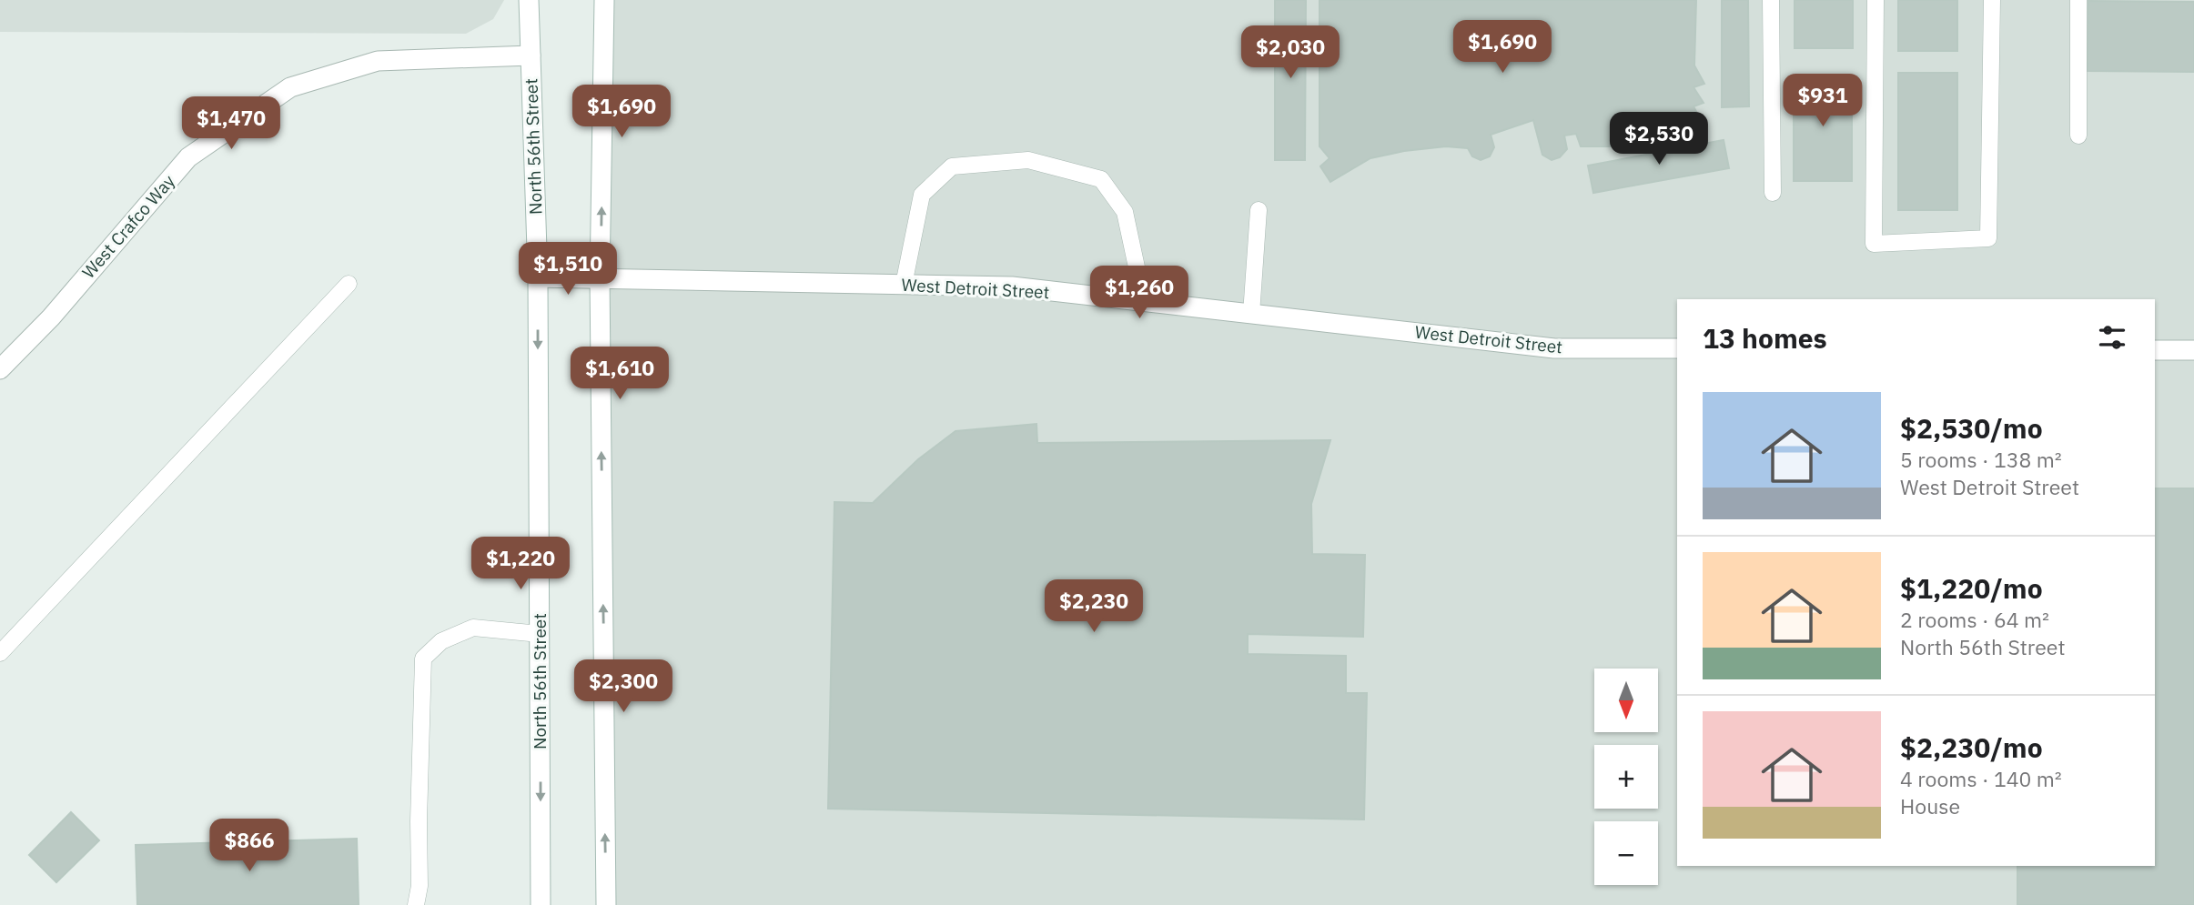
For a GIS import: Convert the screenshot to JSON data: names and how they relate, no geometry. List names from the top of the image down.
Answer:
{
  "streets": {
    "street": ["North 56th Street", "West Crafco Way", "West Detroit Street"]
  },
  "crossings": [
    ["North 56th Street", "West Crafco Way"],
    ["North 56th Street", "West Detroit Street"]
  ],
  "north": "bottom",
  "page": {
    "price": [
      "$1,690",
      "$2,030",
      "$931",
      "$1,690",
      "$1,470",
      "$2,530",
      "$1,510",
      "$1,260",
      "$1,610",
      "$1,220",
      "$2,230",
      "$2,300",
      "$866"
    ],
    "heading": "13 homes",
    "list": [
      {
        "name": "$2,530/mo",
        "note": "5 rooms · 138 m² · West Detroit Street"
      },
      {
        "name": "$1,220/mo",
        "note": "2 rooms · 64 m² · North 56th Street"
      },
      {
        "name": "$2,230/mo",
        "note": "4 rooms · 140 m² · House"
      }
    ],
    "map_buttons": ["+", "−"]
  }
}
